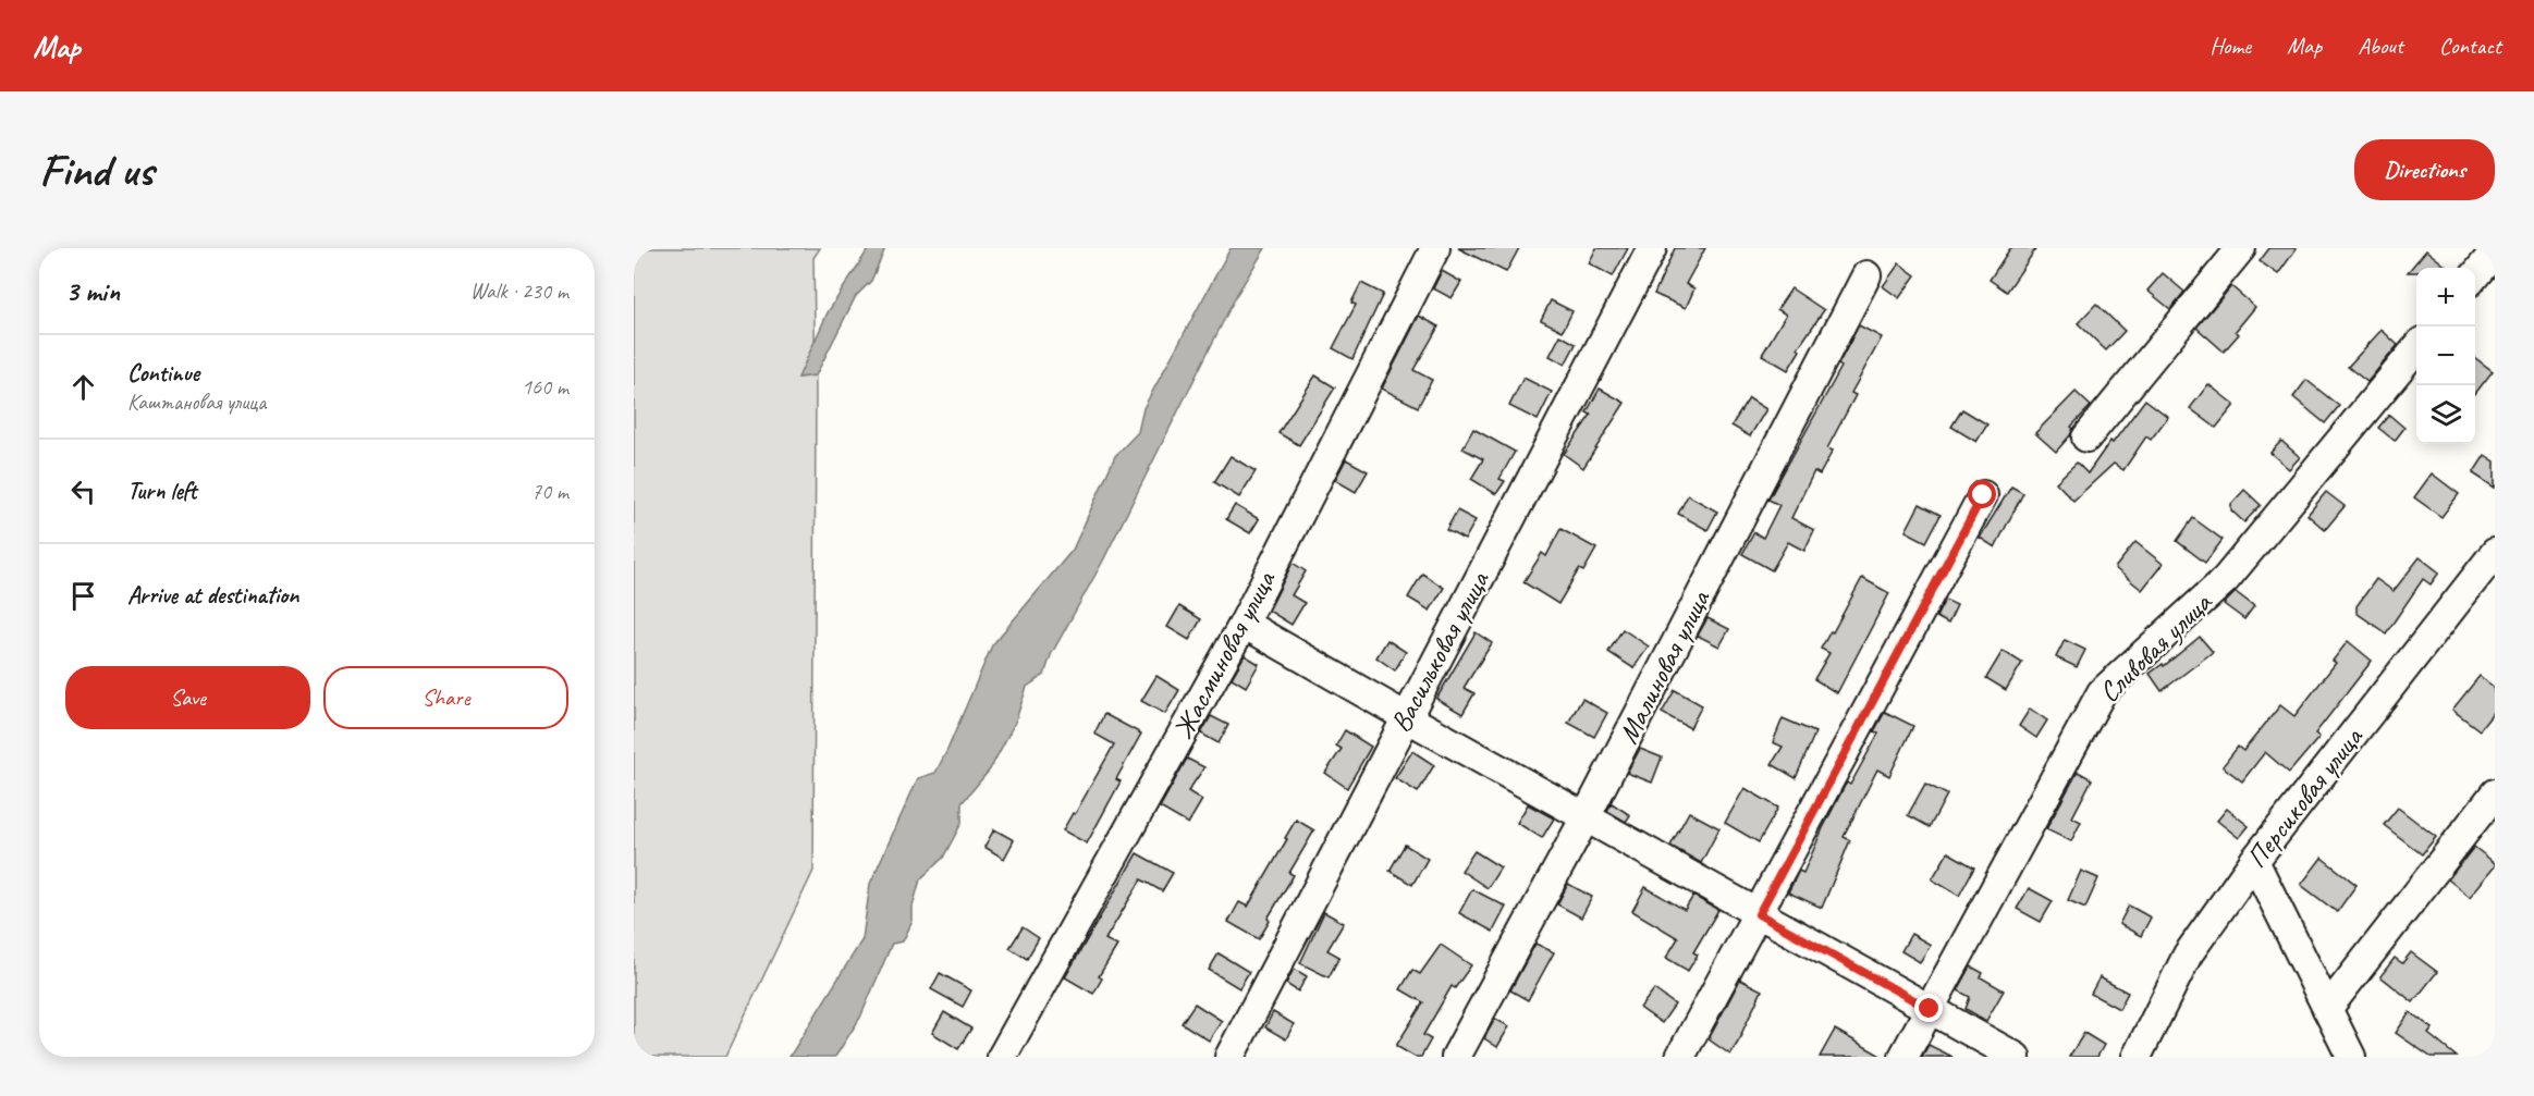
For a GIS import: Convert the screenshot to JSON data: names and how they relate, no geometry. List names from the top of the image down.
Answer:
{
  "streets": {
    "street": [
      "Сливовая улица",
      "Васильковая улица",
      "Жасминовая улица",
      "Малиновая улица",
      "Персиковая улица"
    ]
  },
  "page": {
    "header": "Map",
    "nav": [
      "Home",
      "Map",
      "About",
      "Contact"
    ],
    "buttons": [
      "Directions",
      ["Save", "Share"]
    ],
    "title": "Find us",
    "heading": ["3 min", "Walk · 230 m"],
    "map_buttons": ["+", "−"],
    "list": [
      ["Continue", "Каштановая улица", "160 m"],
      ["Turn left", "70 m"],
      "Arrive at destination"
    ]
  }
}
